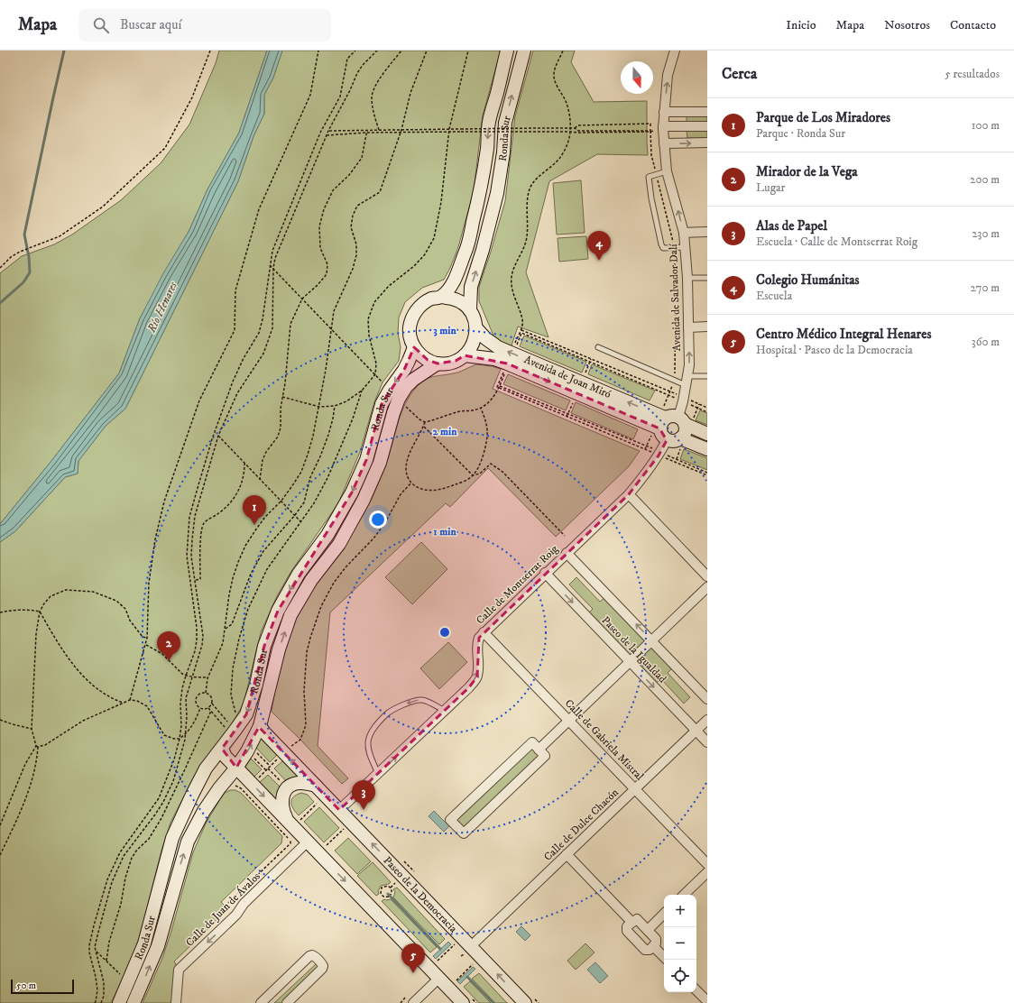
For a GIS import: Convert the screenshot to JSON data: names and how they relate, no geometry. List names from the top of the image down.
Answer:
{
  "streets": {
    "main road": ["Ronda Sur", "Avenida de Joan Miró", "Paseo de la Democracia"],
    "street": [
      "Avenida de Salvador Dalí",
      "Calle de Montserrat Roig",
      "Paseo de la Igualdad",
      "Calle de Gabriela Mistral",
      "Calle de Dulce Chacón",
      "Calle de Juan de Ávalos"
    ]
  },
  "crossings": [
    ["Ronda Sur", "Avenida de Joan Miró"],
    ["Ronda Sur", "Paseo de la Democracia"],
    ["Avenida de Salvador Dalí", "Avenida de Joan Miró"],
    ["Avenida de Salvador Dalí", "Calle de Montserrat Roig"],
    ["Avenida de Joan Miró", "Calle de Montserrat Roig"],
    ["Calle de Montserrat Roig", "Paseo de la Igualdad"],
    ["Calle de Montserrat Roig", "Calle de Gabriela Mistral"],
    ["Calle de Montserrat Roig", "Paseo de la Democracia"],
    ["Paseo de la Igualdad", "Calle de Dulce Chacón"],
    ["Calle de Gabriela Mistral", "Calle de Dulce Chacón"],
    ["Calle de Dulce Chacón", "Paseo de la Democracia"]
  ],
  "one_way": ["Avenida de Salvador Dalí", "Calle de Juan de Ávalos"],
  "water": ["Río Henares"],
  "scale_bar": "50 m",
  "north": "bottom",
  "page": {
    "header": "Mapa",
    "search": "Buscar aquí",
    "nav": [
      "Inicio",
      "Mapa",
      "Nosotros",
      "Contacto"
    ],
    "heading": ["Cerca", "5 resultados"],
    "list": [
      {
        "mark": "1",
        "name": "Parque de Los Miradores",
        "note": "Parque · Ronda Sur",
        "value": "100 m"
      },
      {
        "mark": "2",
        "name": "Mirador de la Vega",
        "note": "Lugar",
        "value": "200 m"
      },
      {
        "mark": "3",
        "name": "Alas de Papel",
        "note": "Escuela · Calle de Montserrat Roig",
        "value": "230 m"
      },
      {
        "mark": "4",
        "name": "Colegio Humánitas",
        "note": "Escuela",
        "value": "270 m"
      },
      {
        "mark": "5",
        "name": "Centro Médico Integral Henares",
        "note": "Hospital · Paseo de la Democracia",
        "value": "360 m"
      }
    ],
    "pins": [
      "4",
      "1",
      "2",
      "3",
      "5"
    ],
    "map_buttons": ["+", "−"],
    "scale": "50 m"
  },
  "rings": ["3 min", "2 min", "1 min"]
}
